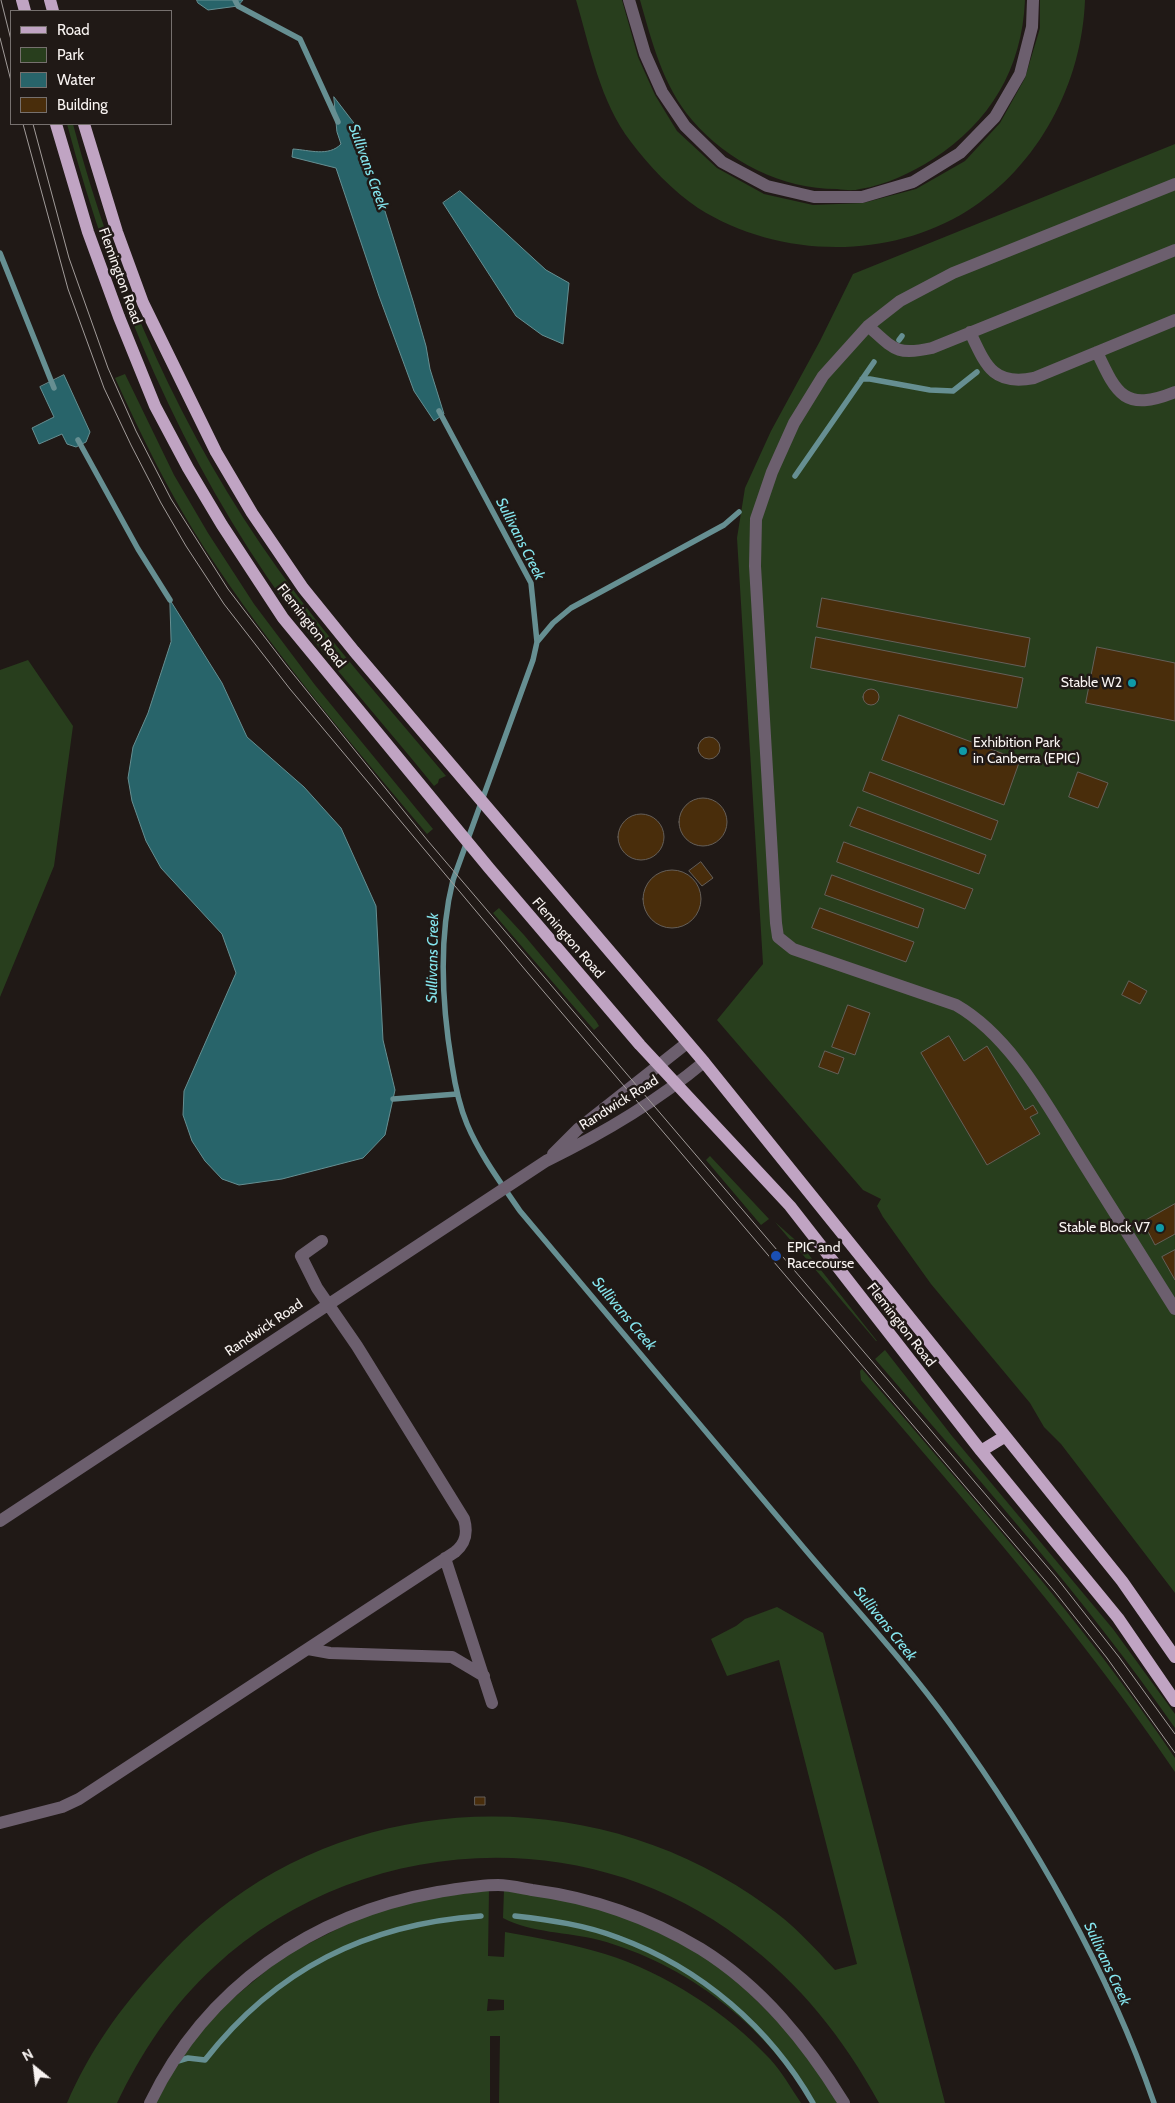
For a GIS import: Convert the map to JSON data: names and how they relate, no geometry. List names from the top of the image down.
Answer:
{
  "streets": {
    "main road": ["Flemington Road"],
    "street": ["Randwick Road"]
  },
  "crossings": [
    ["Flemington Road", "Randwick Road"]
  ],
  "water": ["Sullivans Creek"],
  "places": [
    "Stable W2",
    "Exhibition Park in Canberra (EPIC)",
    "Stable Block V7",
    "EPIC and Racecourse"
  ],
  "legend": [
    "Road",
    "Park",
    "Water",
    "Building"
  ],
  "north": "top left"
}
